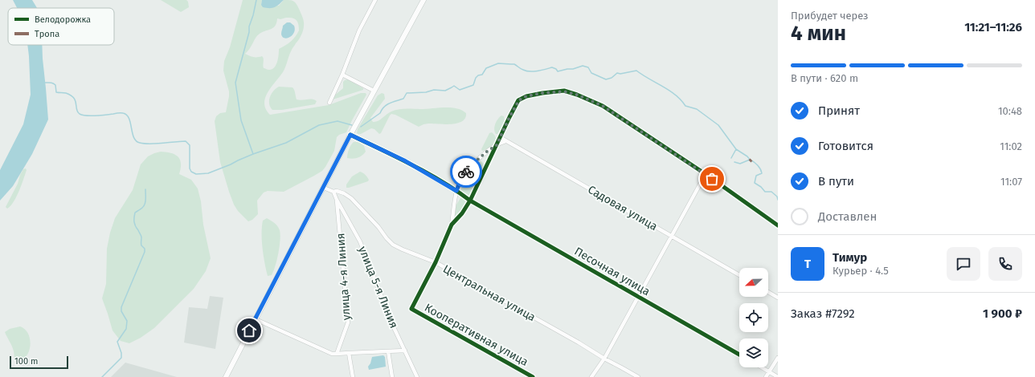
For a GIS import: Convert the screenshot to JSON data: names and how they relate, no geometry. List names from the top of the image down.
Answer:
{
  "streets": {
    "street": [
      "Садовая улица",
      "Песочная улица",
      "улица 4-я Линия",
      "улица 5-я Линия",
      "Центральная улица",
      "Кооперативная улица"
    ]
  },
  "crossings": [
    ["улица 4-я Линия", "улица 5-я Линия"],
    ["Центральная улица", "Кооперативная улица"]
  ],
  "legend": ["Велодорожка", "Тропа"],
  "scale_bar": "100 m",
  "north": "left",
  "page": {
    "heading": ["4 мин", "Прибудет через", "11:21–11:26"],
    "panel": [
      "Тимур",
      "Курьер · 4.5",
      "Заказ #7292",
      "1 900 ₽"
    ],
    "bar": "В пути · 620 m",
    "list": [
      ["Принят", "10:48"],
      ["Готовится", "11:02"],
      ["В пути", "11:07"],
      "Доставлен"
    ],
    "round": "Т",
    "scale": "100 m"
  }
}
